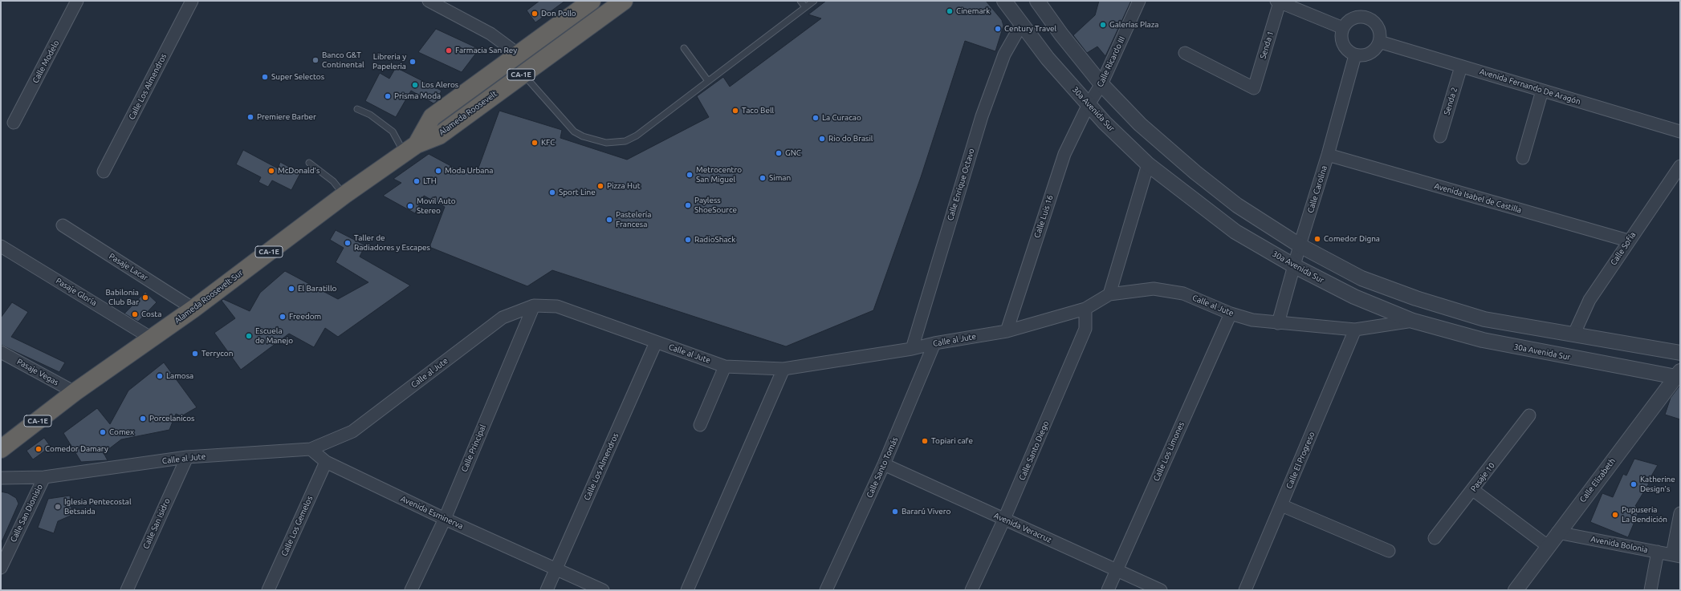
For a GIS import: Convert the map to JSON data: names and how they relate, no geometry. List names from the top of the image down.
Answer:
{
  "streets": {
    "highway": ["CA-1E", "Alameda Roosevelt", "Alameda Roosevelt Sur"],
    "street": [
      "Senda 1",
      "Calle Modelo",
      "Calle Ricardo III",
      "Calle Los Almendros",
      "Avenida Fernando De Aragón",
      "Senda 2",
      "30a Avenida Sur",
      "Calle Enrique Octavo",
      "Calle Carolina",
      "Avenida Isabel de Castilla",
      "Calle Luis 16",
      "Calle Sofía",
      "Pasaje Lacar",
      "Pasaje Gloria",
      "Calle al Jute",
      "Pasaje Vegas",
      "Calle Principal",
      "Calle Santo Diego",
      "Calle Los Limones",
      "Calle El Progreso",
      "Calle Santo Tomás",
      "Pasaje 10",
      "Calle Elizabeth",
      "Avenida Esminerva",
      "Calle San Dionisio",
      "Calle San Isidro",
      "Calle Los Gemelos",
      "Avenida Veracruz",
      "Avenida Bolonia"
    ]
  },
  "crossings": [
    ["Calle Ricardo III", "30a Avenida Sur"],
    ["Calle Ricardo III", "Calle Luis 16"],
    ["Calle Los Almendros", "Calle al Jute"],
    ["Calle Los Almendros", "Avenida Esminerva"],
    ["Avenida Fernando De Aragón", "Senda 2"],
    ["Avenida Fernando De Aragón", "Calle Carolina"],
    ["30a Avenida Sur", "Calle Enrique Octavo"],
    ["30a Avenida Sur", "Calle Carolina"],
    ["30a Avenida Sur", "Calle Luis 16"],
    ["30a Avenida Sur", "Calle al Jute"],
    ["30a Avenida Sur", "Calle Elizabeth"],
    ["Alameda Roosevelt", "Alameda Roosevelt Sur"],
    ["Calle Enrique Octavo", "Calle al Jute"],
    ["Calle Carolina", "Avenida Isabel de Castilla"],
    ["Calle Carolina", "Calle al Jute"],
    ["Avenida Isabel de Castilla", "Calle Sofía"],
    ["Calle Luis 16", "Calle al Jute"],
    ["Pasaje Lacar", "Alameda Roosevelt Sur"],
    ["Pasaje Gloria", "Alameda Roosevelt Sur"],
    ["Alameda Roosevelt Sur", "Pasaje Vegas"],
    ["Calle al Jute", "Calle Principal"],
    ["Calle al Jute", "Calle Santo Diego"],
    ["Calle al Jute", "Calle Los Limones"],
    ["Calle al Jute", "Calle El Progreso"],
    ["Calle al Jute", "Calle Santo Tomás"],
    ["Calle al Jute", "Avenida Esminerva"],
    ["Calle al Jute", "Calle San Dionisio"],
    ["Calle al Jute", "Calle San Isidro"],
    ["Calle Principal", "Avenida Esminerva"],
    ["Calle Santo Diego", "Avenida Veracruz"],
    ["Calle Los Limones", "Avenida Veracruz"],
    ["Calle Santo Tomás", "Avenida Veracruz"],
    ["Calle Elizabeth", "Avenida Bolonia"],
    ["Avenida Esminerva", "Calle Los Gemelos"]
  ],
  "places": [
    "Cinemark",
    "Don Pollo",
    "Galerías Plaza",
    "Century Travel",
    "Farmacia San Rey",
    "Banco G&T Continental",
    "Libreria y Papeleria",
    "Super Selectos",
    "Los Aleros",
    "Prisma Moda",
    "Taco Bell",
    "Premiere Barber",
    "La Curacao",
    "Rio do Brasil",
    "KFC",
    "GNC",
    "McDonald's",
    "Moda Urbana",
    "Metrocentro San Miguel",
    "Siman",
    "LTH",
    "Pizza Hut",
    "Sport Line",
    "Payless ShoeSource",
    "Movil Auto Stereo",
    "Pastelería Francesa",
    "Comedor Digna",
    "RadioShack",
    "Taller de Radiadores y Escapes",
    "El Baratillo",
    "Babilonia Club Bar",
    "Costa",
    "Freedom",
    "Escuela de Manejo",
    "Terrycon",
    "Lamosa",
    "Porcelanicos",
    "Comex",
    "Topiari cafe",
    "Comedor Damary",
    "Katherine Design's",
    "Iglesia Pentecostal Betsaida",
    "Bararú Vivero",
    "Pupuseria La Bendición"
  ]
}
